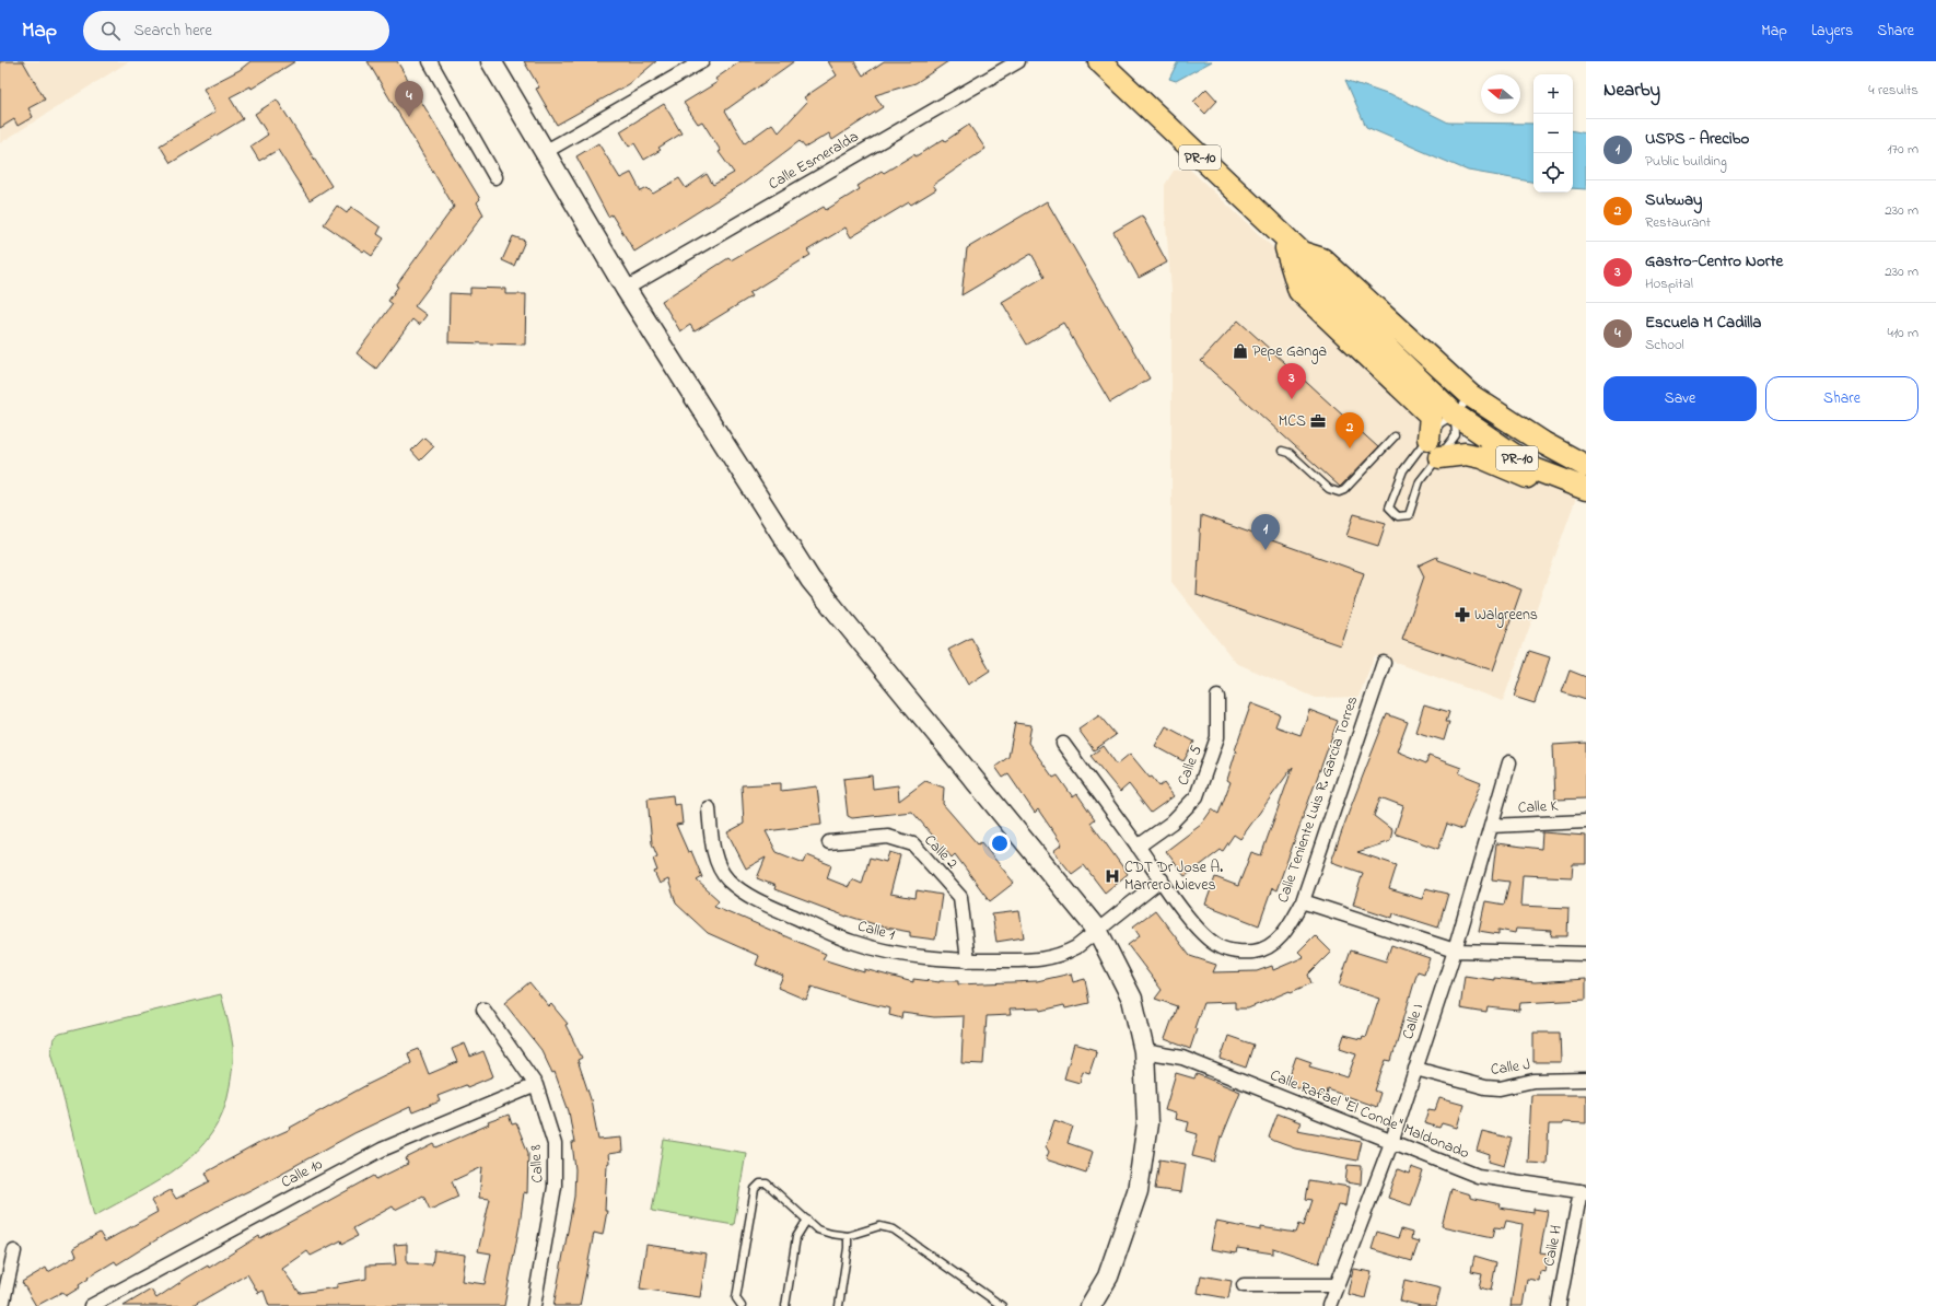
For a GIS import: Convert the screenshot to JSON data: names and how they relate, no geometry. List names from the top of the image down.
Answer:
{
  "streets": {
    "main road": ["PR-10"],
    "street": [
      "Calle Esmeralda",
      "Calle 5",
      "Calle Teniente Luis R. García Torres",
      "Calle K",
      "Calle 2",
      "Calle 1",
      "Calle I",
      "Calle J",
      "Calle Rafael \"El Conde\" Maldonado",
      "Calle 8",
      "Calle 10",
      "Calle H"
    ]
  },
  "crossings": [
    ["Calle 5", "Calle Teniente Luis R. García Torres"],
    ["Calle Teniente Luis R. García Torres", "Calle 1"],
    ["Calle K", "Calle I"],
    ["Calle 2", "Calle 1"],
    ["Calle I", "Calle J"],
    ["Calle I", "Calle Rafael \"El Conde\" Maldonado"],
    ["Calle Rafael \"El Conde\" Maldonado", "Calle H"],
    ["Calle 8", "Calle 10"]
  ],
  "places": {
    "shop": ["Pepe Ganga"],
    "office": ["MCS"],
    "pharmacy": ["Walgreens"],
    "hospital": ["CDT Dr Jose A. Marrero Nieves"]
  },
  "north": "left",
  "page": {
    "header": "Map",
    "search": "Search here",
    "nav": ["Map", "Layers", "Share"],
    "heading": ["Nearby", "4 results"],
    "map_buttons": ["+", "−"],
    "pins": [
      "4",
      "3",
      "2",
      "1"
    ],
    "list": [
      {
        "mark": "1",
        "name": "USPS - Arecibo",
        "note": "Public building",
        "value": "170 m"
      },
      {
        "mark": "2",
        "name": "Subway",
        "note": "Restaurant",
        "value": "230 m"
      },
      {
        "mark": "3",
        "name": "Gastro-Centro Norte",
        "note": "Hospital",
        "value": "230 m"
      },
      {
        "mark": "4",
        "name": "Escuela M Cadilla",
        "note": "School",
        "value": "410 m"
      }
    ],
    "buttons": ["Save", "Share"]
  }
}
